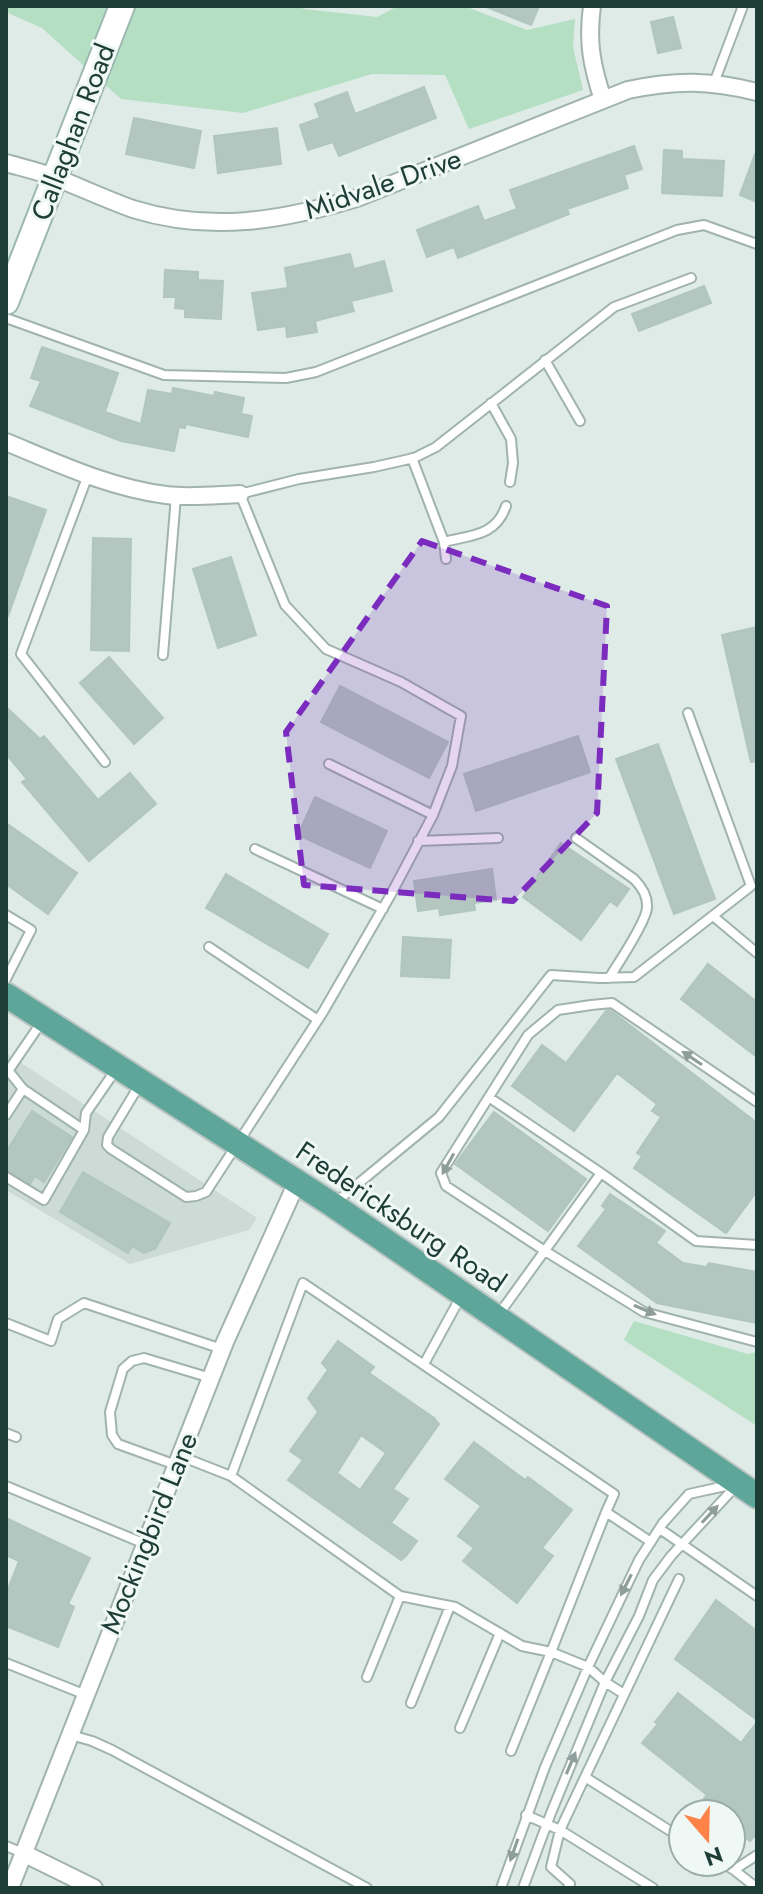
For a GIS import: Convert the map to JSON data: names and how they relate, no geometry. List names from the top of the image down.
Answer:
{
  "streets": {
    "main road": ["Callaghan Road", "Fredericksburg Road"],
    "street": ["Midvale Drive", "Mockingbird Lane"]
  },
  "crossings": [
    ["Callaghan Road", "Midvale Drive"],
    ["Fredericksburg Road", "Mockingbird Lane"]
  ],
  "north": "bottom"
}
